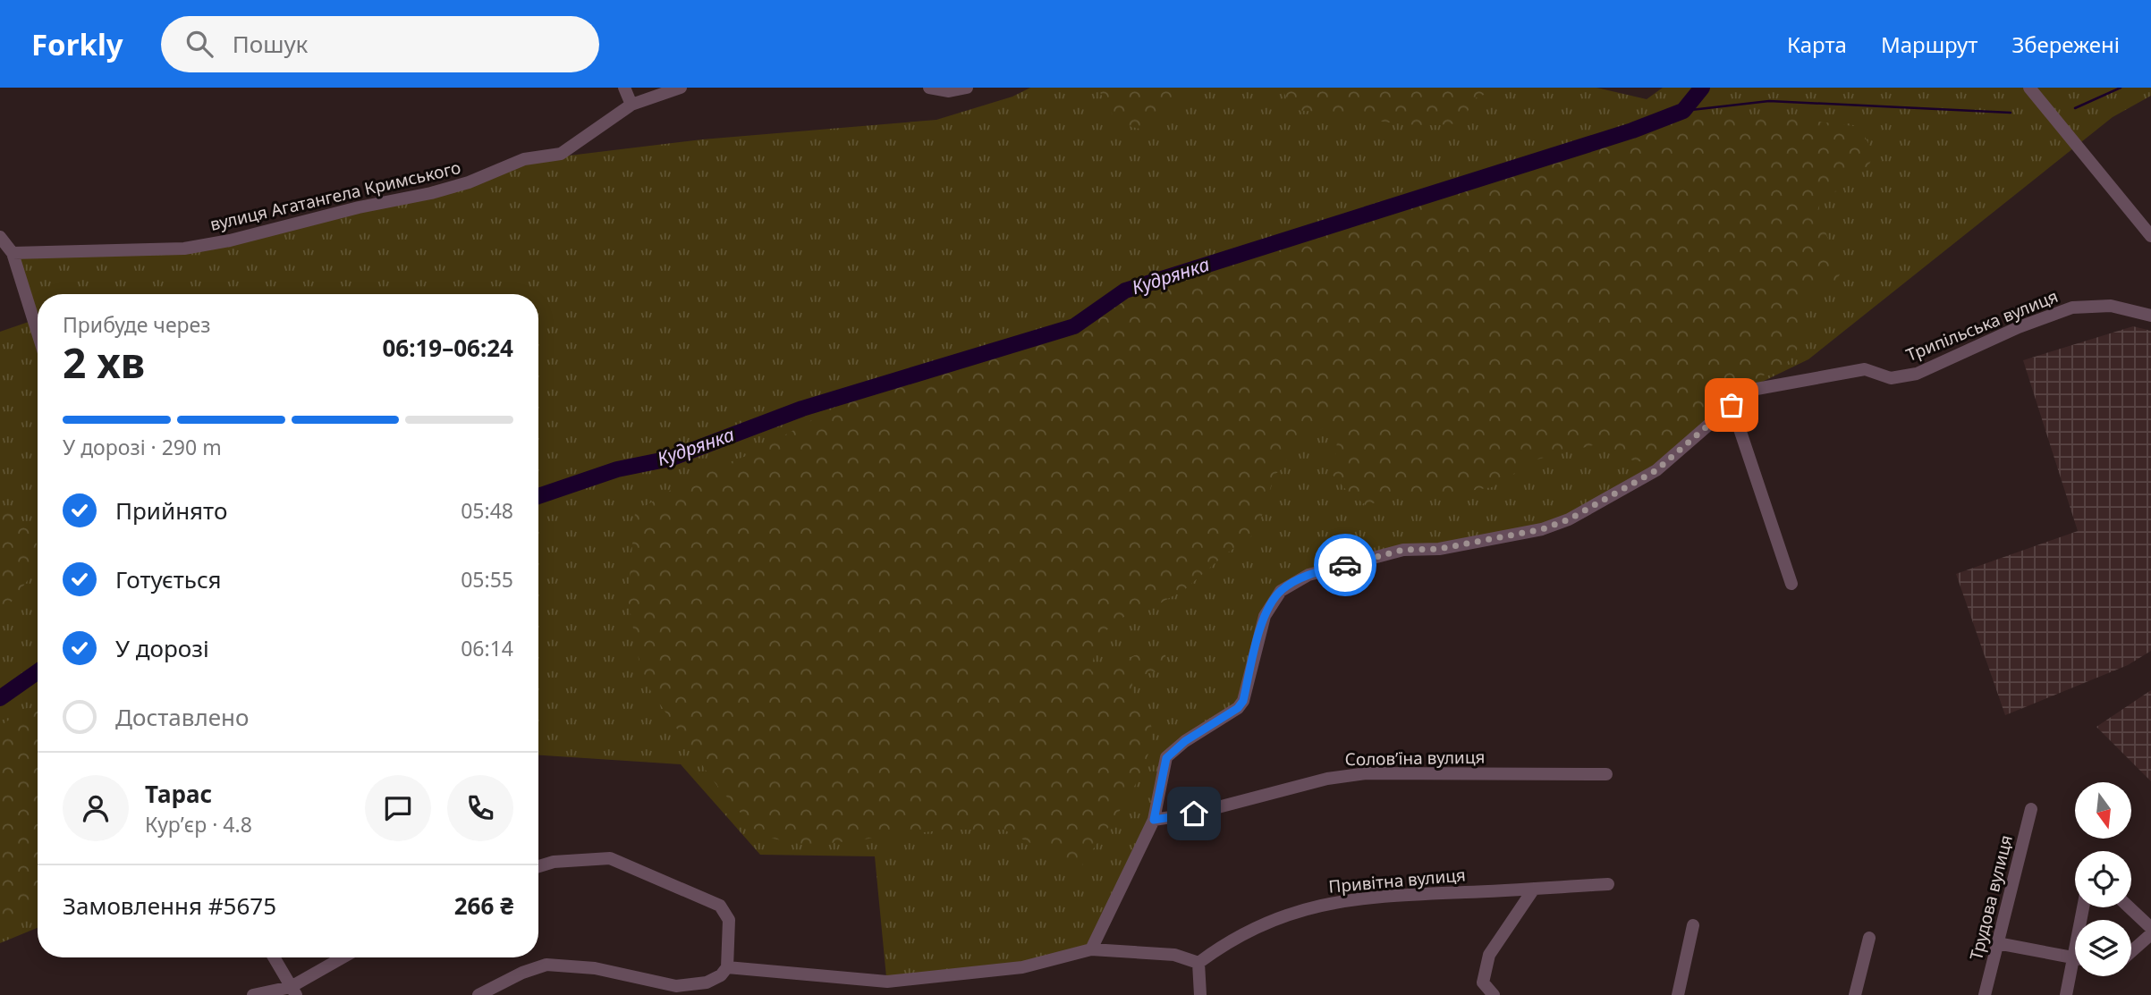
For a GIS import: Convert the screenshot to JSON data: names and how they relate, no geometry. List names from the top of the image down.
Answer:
{
  "streets": {
    "street": [
      "вулиця Агатангела Кримського",
      "Трипільська вулиця",
      "Соловʼїна вулиця",
      "Привітна вулиця",
      "Трудова вулиця"
    ]
  },
  "crossings": [
    ["Трипільська вулиця", "Соловʼїна вулиця"]
  ],
  "water": ["Кудрянка"],
  "north": "bottom",
  "page": {
    "header": "Forkly",
    "search": "Пошук",
    "nav": ["Карта", "Маршрут", "Збережені"],
    "heading": ["2 хв", "Прибуде через", "06:19–06:24"],
    "panel": [
      "Тарас",
      "Кур’єр · 4.8",
      "Замовлення #5675",
      "266 ₴"
    ],
    "bar": "У дорозі · 290 m",
    "list": [
      ["Прийнято", "05:48"],
      ["Готується", "05:55"],
      ["У дорозі", "06:14"],
      "Доставлено"
    ]
  }
}
